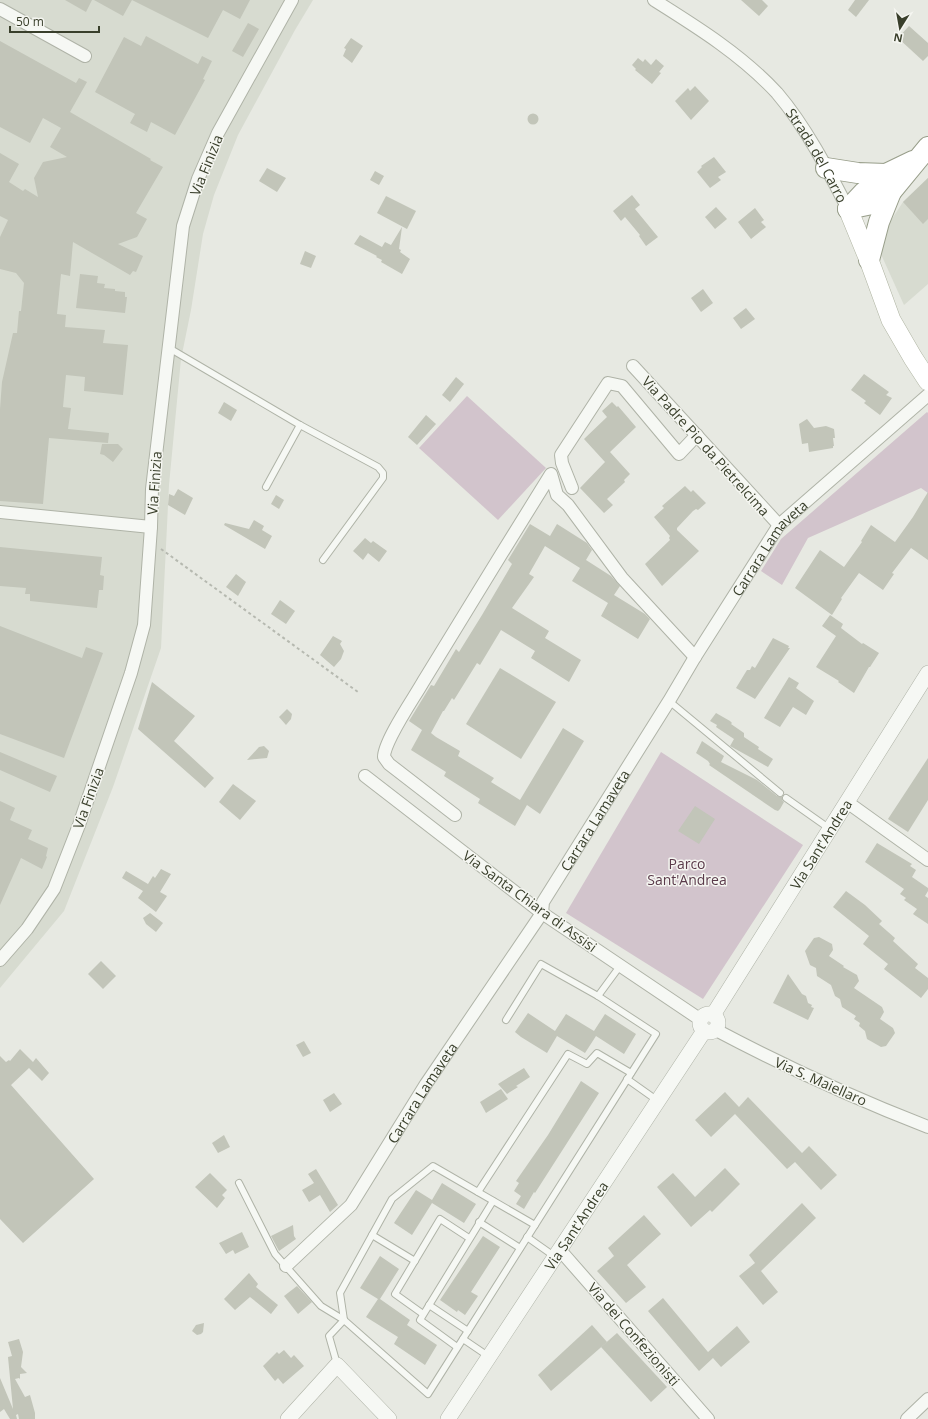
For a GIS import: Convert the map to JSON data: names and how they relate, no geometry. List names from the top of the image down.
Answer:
{
  "streets": {
    "main road": ["Strada del Carro"],
    "street": [
      "Via Finizia",
      "Via Padre Pio da Pietrelcima",
      "Carrara Lamaveta",
      "Via Sant'Andrea",
      "Via Santa Chiara di Assisi",
      "Via S. Maiellaro",
      "Via dei Confezionisti"
    ]
  },
  "crossings": [
    ["Via Padre Pio da Pietrelcima", "Carrara Lamaveta"],
    ["Carrara Lamaveta", "Via Santa Chiara di Assisi"],
    ["Via Sant'Andrea", "Via Santa Chiara di Assisi"],
    ["Via Sant'Andrea", "Via S. Maiellaro"],
    ["Via Sant'Andrea", "Via dei Confezionisti"],
    ["Via Santa Chiara di Assisi", "Via S. Maiellaro"]
  ],
  "parks": ["Parco Sant'Andrea"],
  "scale_bar": "50 m",
  "north": "bottom"
}
